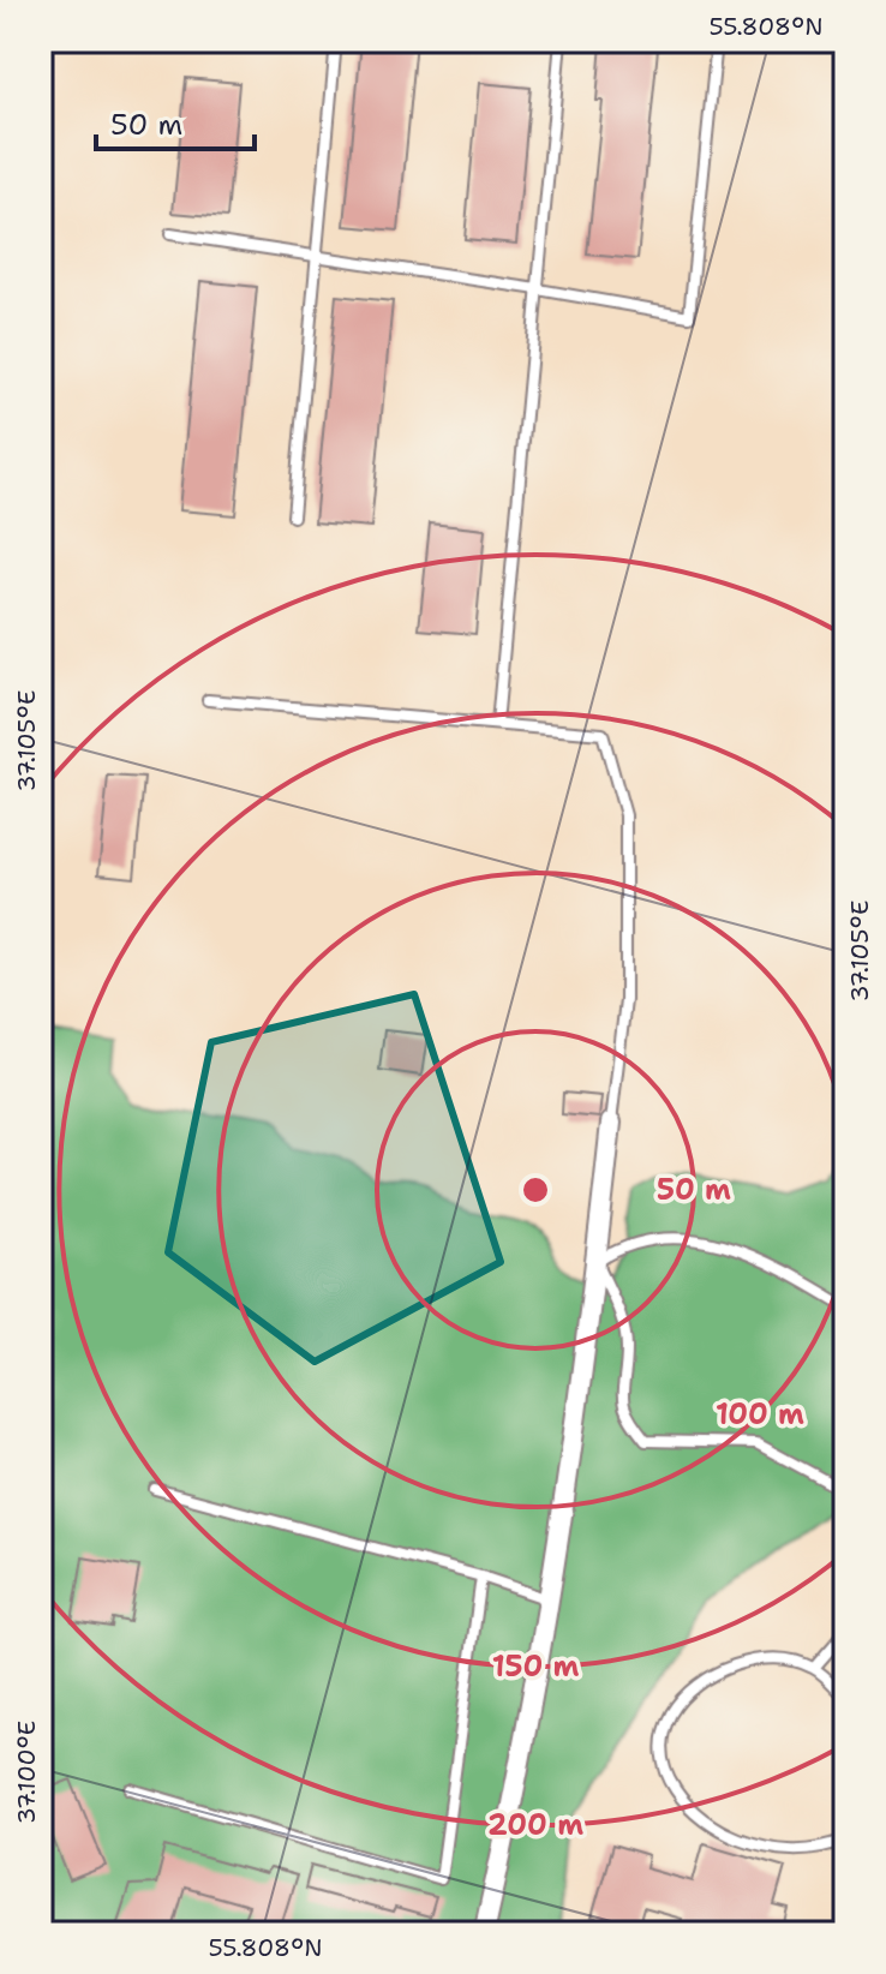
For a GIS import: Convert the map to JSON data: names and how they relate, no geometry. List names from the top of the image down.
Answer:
{
  "scale_bar": "50 m",
  "coordinates": ["55.808°N", "37.105°E", "37.100°E"],
  "rings": [
    "50 m",
    "100 m",
    "150 m",
    "200 m"
  ]
}
